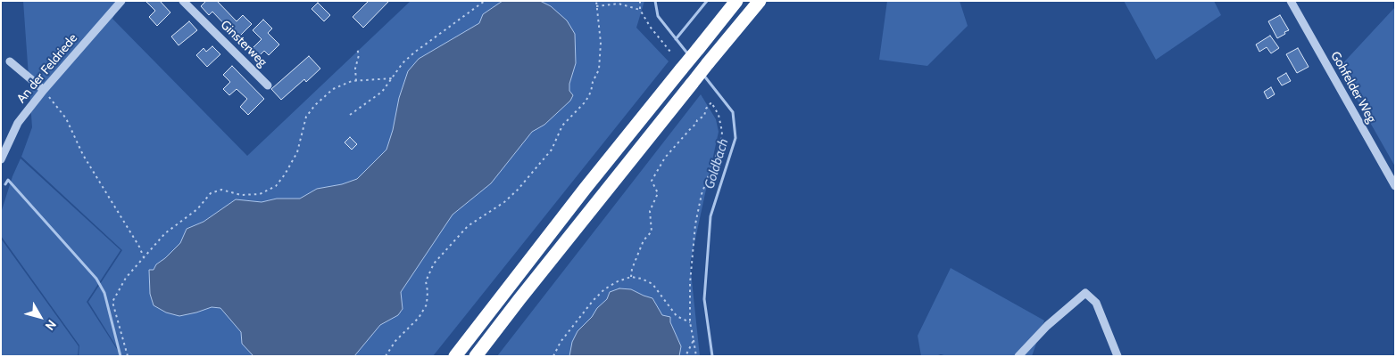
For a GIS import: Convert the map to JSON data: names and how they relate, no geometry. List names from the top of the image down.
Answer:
{
  "streets": {
    "street": ["Ginsterweg", "An der Feldriede", "Gohfelder Weg"]
  },
  "water": ["Goldbach"],
  "north": "bottom right"
}
